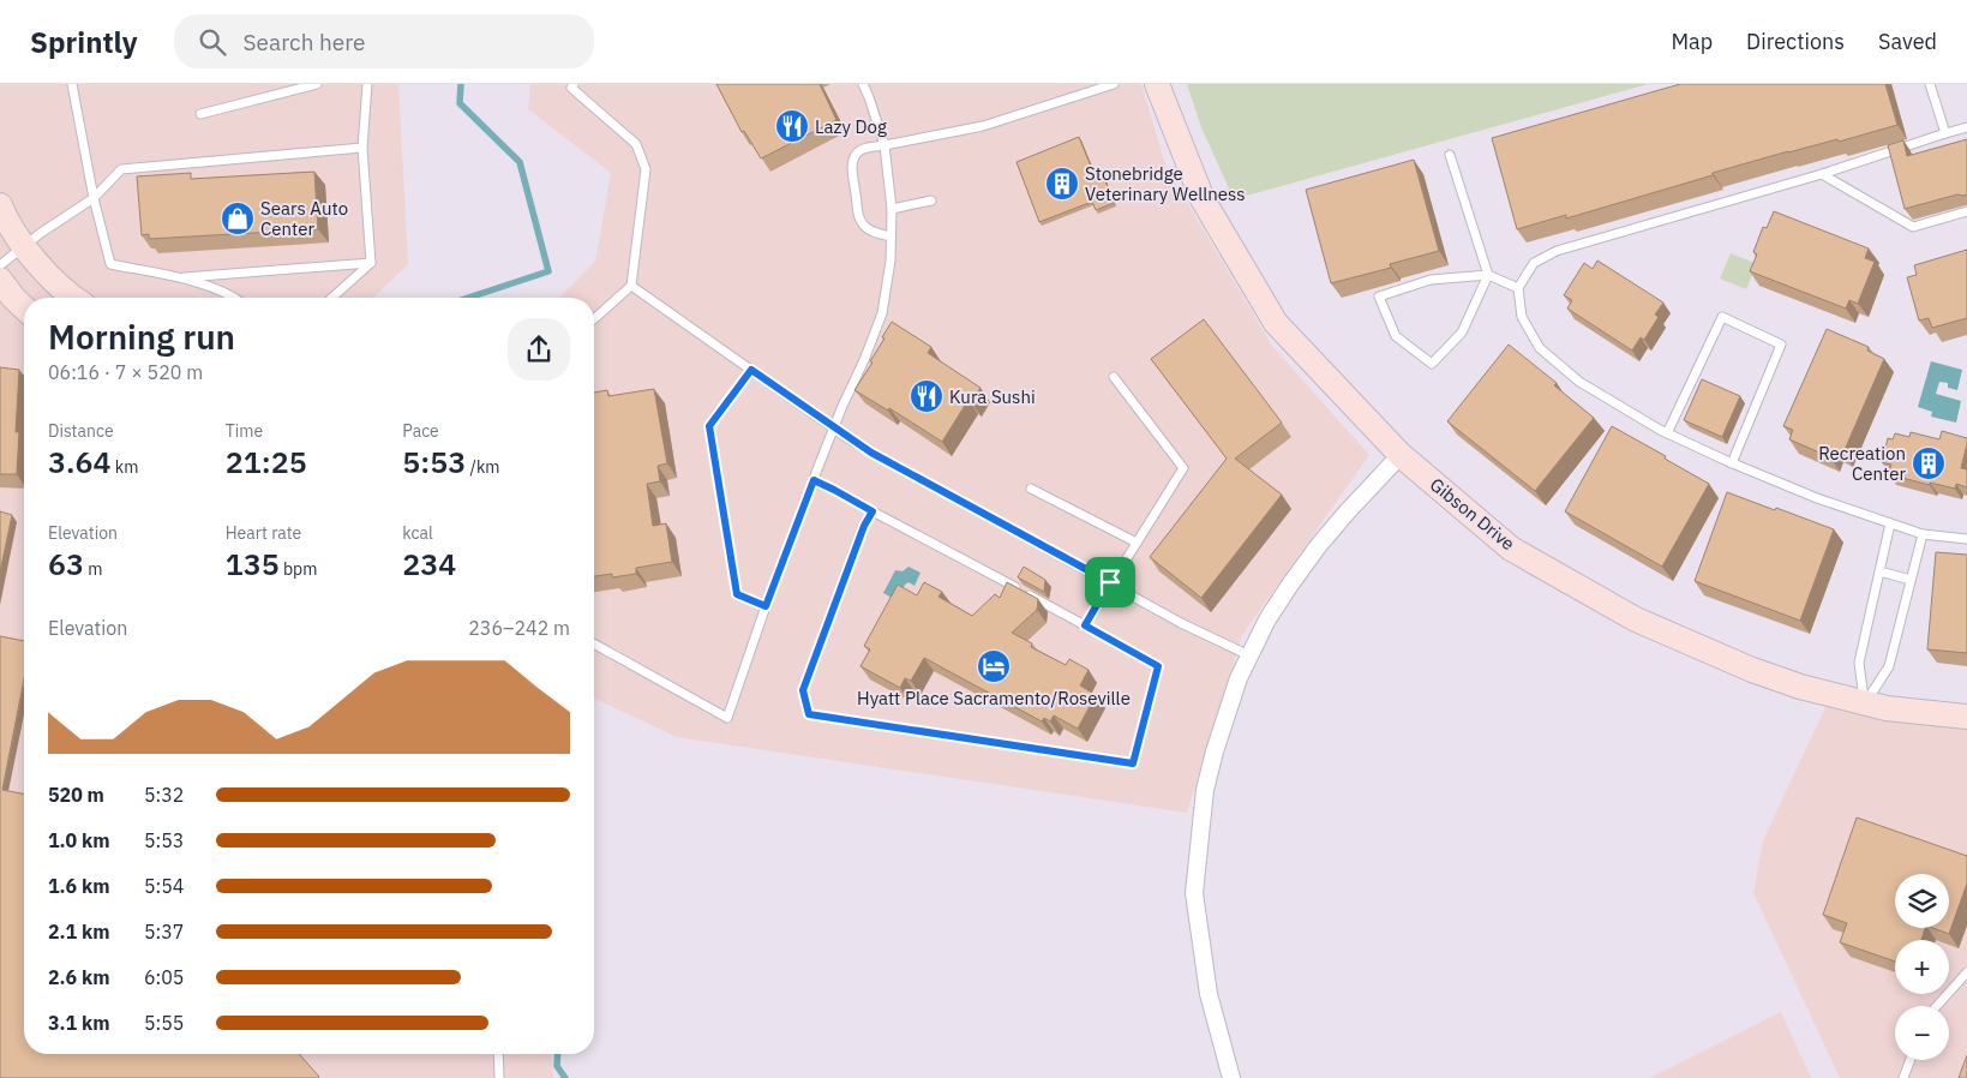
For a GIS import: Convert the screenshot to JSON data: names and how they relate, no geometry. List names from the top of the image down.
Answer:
{
  "streets": {
    "street": ["Gibson Drive"]
  },
  "places": {
    "restaurant": ["Lazy Dog", "Kura Sushi"],
    "building": ["Stonebridge Veterinary Wellness", "Recreation Center"],
    "shop": ["Sears Auto Center"],
    "hotel": ["Hyatt Place Sacramento/Roseville"]
  },
  "page": {
    "header": "Sprintly",
    "search": "Search here",
    "nav": ["Map", "Directions", "Saved"],
    "heading": ["Morning run", "06:16 · 7 × 520 m"],
    "stats": [
      ["Distance", "3.64 km"],
      ["Time", "21:25"],
      ["Pace", "5:53 /km"],
      ["Elevation", "63 m"],
      ["Heart rate", "135 bpm"],
      ["kcal", "234"]
    ],
    "chart": ["Elevation", "236–242 m"],
    "list": [
      {
        "name": "520 m",
        "note": "5:32"
      },
      {
        "name": "1.0 km",
        "note": "5:53"
      },
      {
        "name": "1.6 km",
        "note": "5:54"
      },
      {
        "name": "2.1 km",
        "note": "5:37"
      },
      {
        "name": "2.6 km",
        "note": "6:05"
      },
      {
        "name": "3.1 km",
        "note": "5:55"
      }
    ],
    "map_buttons": ["+", "−"]
  }
}
